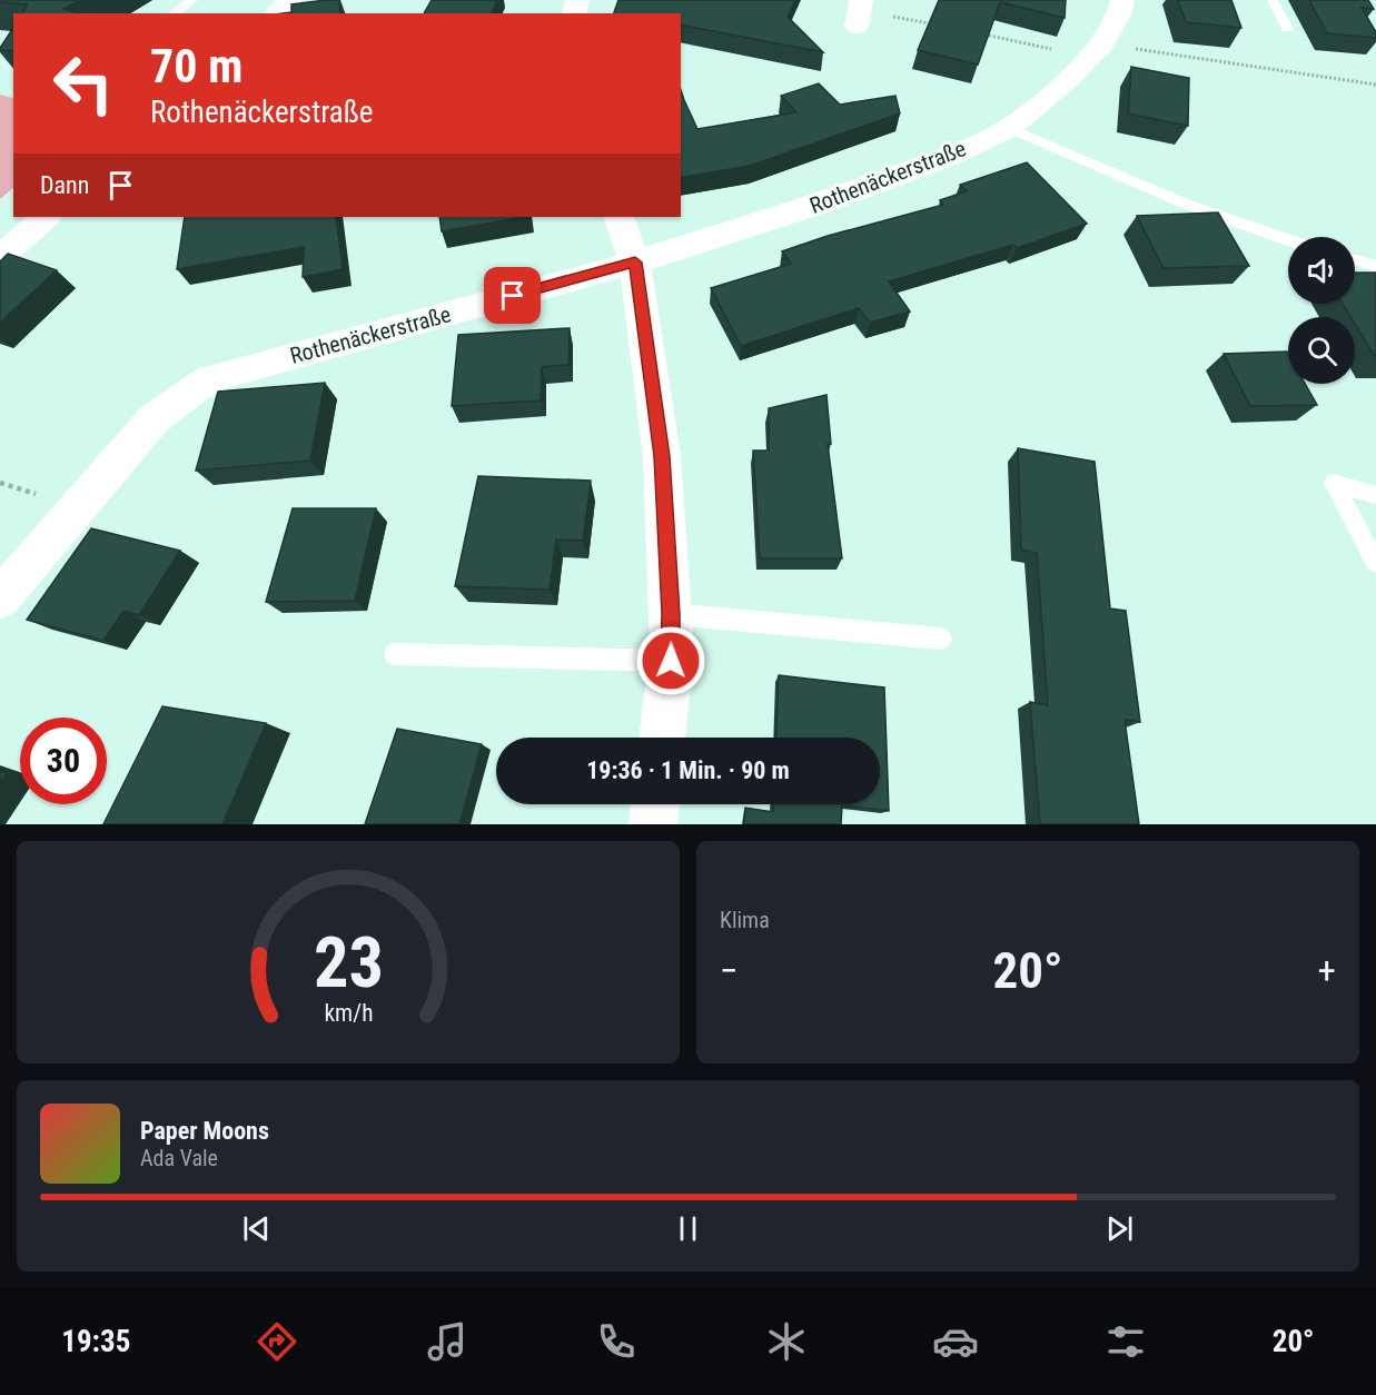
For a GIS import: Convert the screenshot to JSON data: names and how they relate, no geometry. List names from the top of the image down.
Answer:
{
  "streets": {
    "street": ["Rothenäckerstraße"]
  },
  "page": {
    "turn": ["70 m", "Rothenäckerstraße"],
    "then": "Dann",
    "limit": "30",
    "trip": "19:36 · 1 Min. · 90 m",
    "tile": "Klima",
    "heat": ["−", "20°", "+"],
    "song": ["Paper Moons", "Ada Vale"],
    "tabs": ["19:35", "20°"],
    "gauge": ["23", "km/h"]
  }
}
